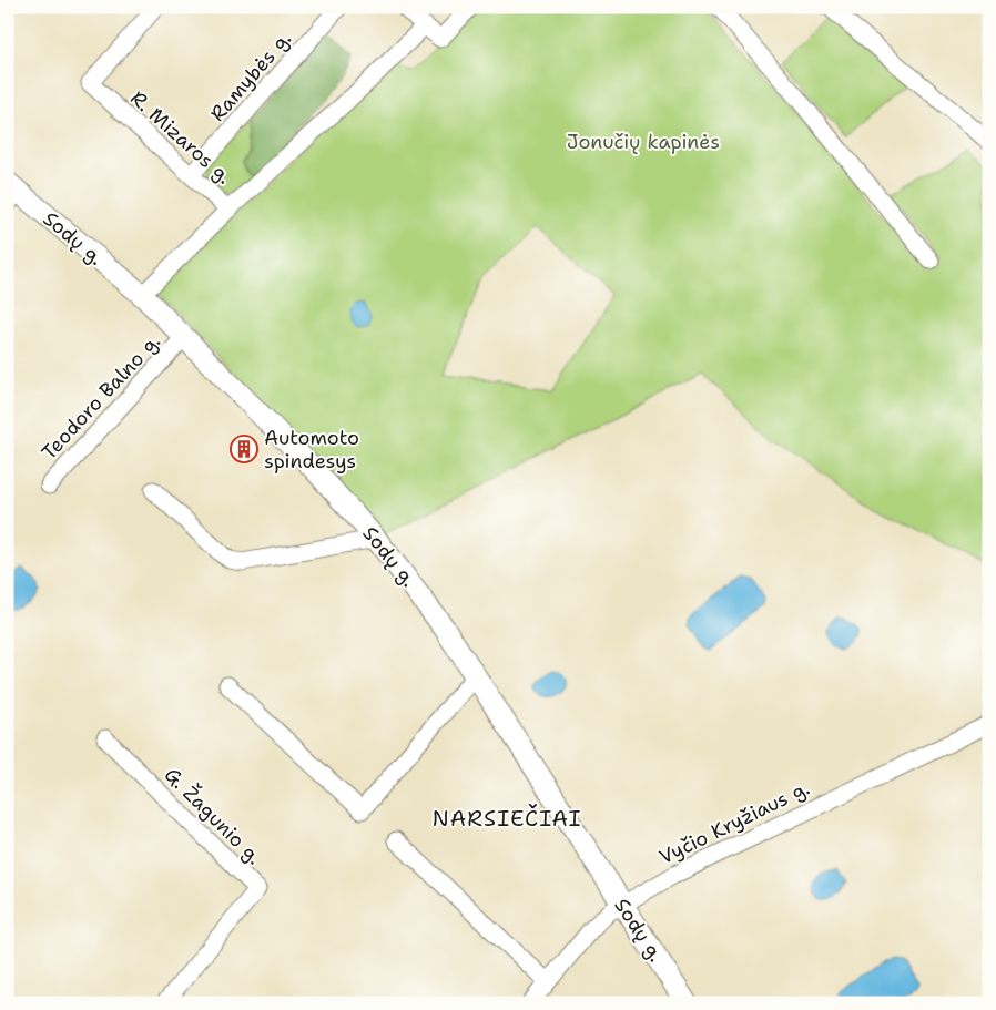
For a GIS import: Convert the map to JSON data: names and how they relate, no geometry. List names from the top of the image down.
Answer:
{
  "streets": {
    "main road": ["Sodų g."],
    "street": [
      "Ramybės g.",
      "R. Mizaros g.",
      "Teodoro Balno g.",
      "G. Žagunio g.",
      "Vyčio Kryžiaus g."
    ]
  },
  "crossings": [
    ["Ramybės g.", "R. Mizaros g."],
    ["R. Mizaros g.", "Sodų g."],
    ["Sodų g.", "Teodoro Balno g."],
    ["Sodų g.", "Vyčio Kryžiaus g."]
  ],
  "districts": ["NARSIEČIAI"],
  "parks": ["Jonučių kapinės"],
  "places": {
    "building": ["Automoto spindesys"]
  }
}
